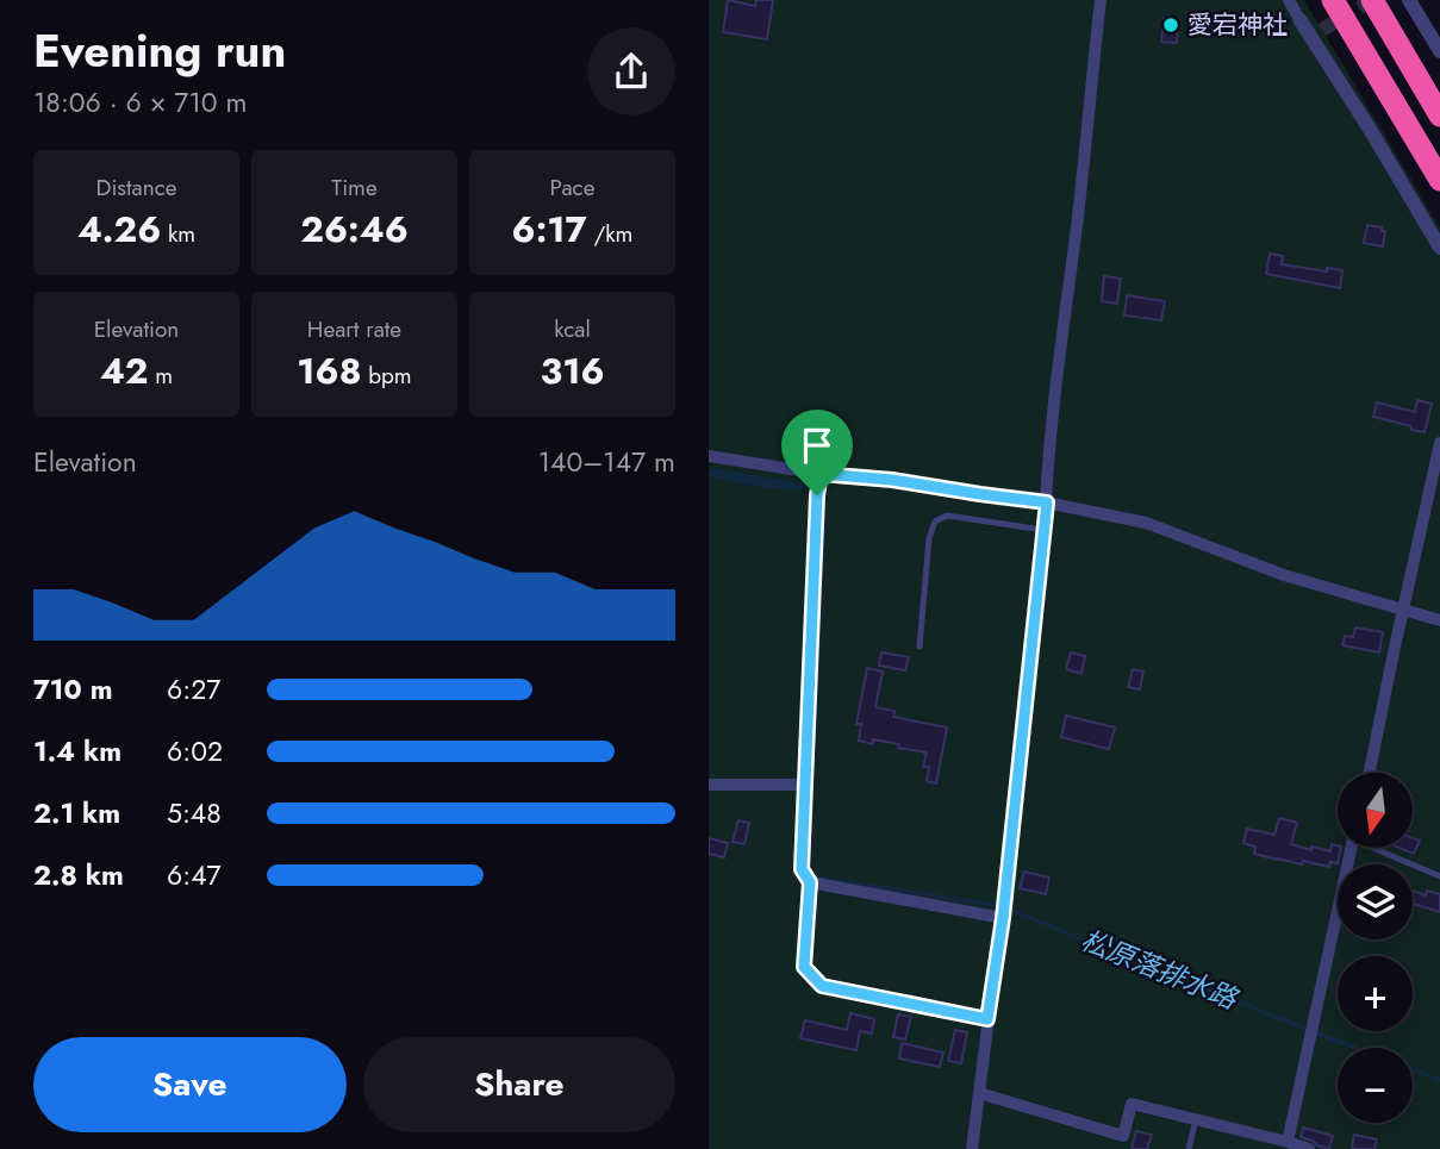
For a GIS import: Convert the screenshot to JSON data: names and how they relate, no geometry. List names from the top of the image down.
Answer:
{
  "water": ["松原落排水路"],
  "places": ["愛宕神社"],
  "north": "bottom",
  "page": {
    "heading": ["Evening run", "18:06 · 6 × 710 m"],
    "stats": [
      ["Distance", "4.26 km"],
      ["Time", "26:46"],
      ["Pace", "6:17 /km"],
      ["Elevation", "42 m"],
      ["Heart rate", "168 bpm"],
      ["kcal", "316"]
    ],
    "chart": ["Elevation", "140–147 m"],
    "list": [
      {
        "name": "710 m",
        "note": "6:27"
      },
      {
        "name": "1.4 km",
        "note": "6:02"
      },
      {
        "name": "2.1 km",
        "note": "5:48"
      },
      {
        "name": "2.8 km",
        "note": "6:47"
      }
    ],
    "map_buttons": ["+", "−"],
    "buttons": ["Save", "Share"]
  }
}
